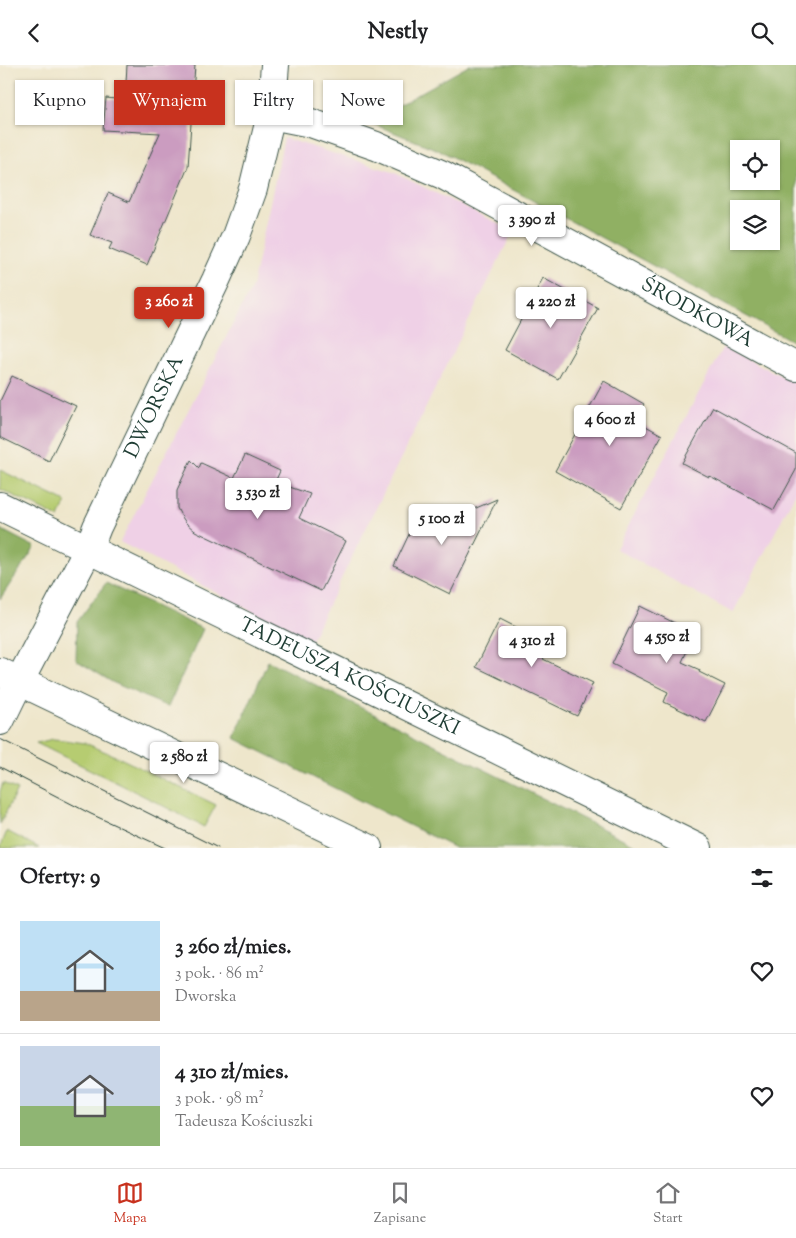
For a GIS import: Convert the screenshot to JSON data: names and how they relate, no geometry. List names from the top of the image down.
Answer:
{
  "streets": {
    "street": ["ŚRODKOWA", "DWORSKA", "TADEUSZA KOŚCIUSZKI"]
  },
  "crossings": [
    ["DWORSKA", "TADEUSZA KOŚCIUSZKI"]
  ],
  "page": {
    "header": "Nestly",
    "chip": [
      "Kupno",
      "Wynajem",
      "Filtry",
      "Nowe"
    ],
    "price": [
      "3 390 zł",
      "3 260 zł",
      "4 220 zł",
      "4 600 zł",
      "3 530 zł",
      "5 100 zł",
      "4 550 zł",
      "4 310 zł",
      "2 580 zł"
    ],
    "heading": "Oferty: 9",
    "list": [
      {
        "name": "3 260 zł/mies.",
        "note": "3 pok. · 86 m² · Dworska"
      },
      {
        "name": "4 310 zł/mies.",
        "note": "3 pok. · 98 m² · Tadeusza Kościuszki"
      }
    ],
    "tabs": ["Mapa", "Zapisane", "Start"]
  }
}
